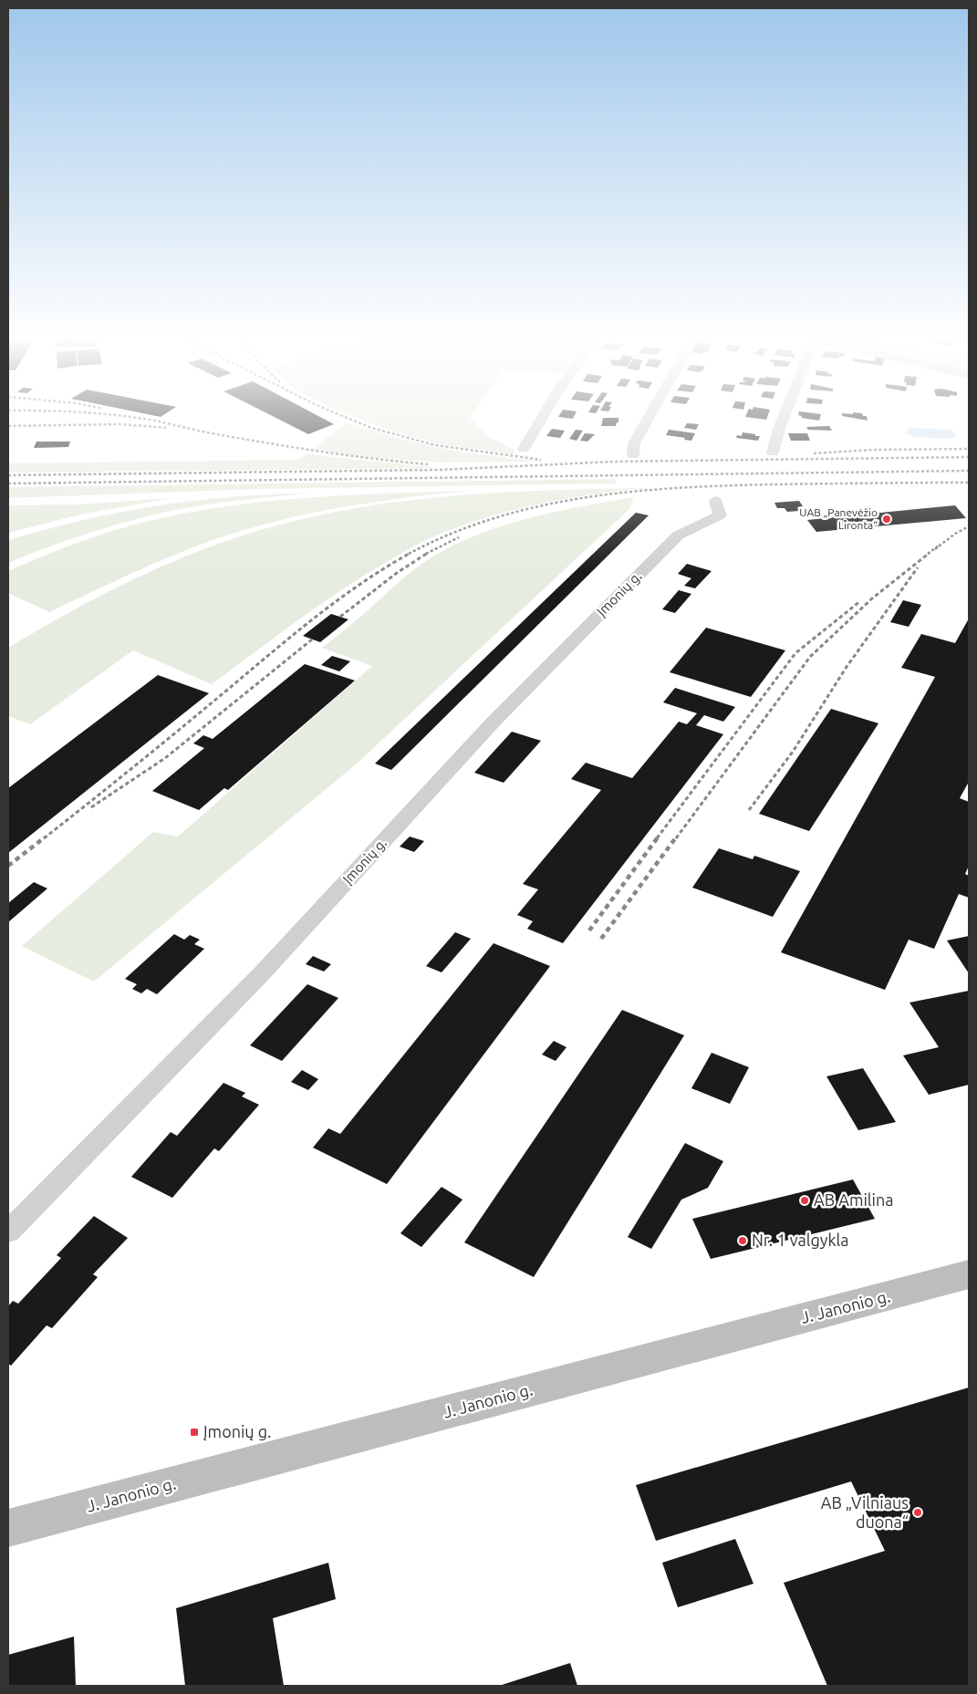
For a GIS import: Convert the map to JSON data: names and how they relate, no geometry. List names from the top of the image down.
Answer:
{
  "streets": {
    "main road": ["J. Janonio g."],
    "street": ["Įmonių g."]
  },
  "places": {
    "other": [
      "UAB „Panevėžio Lironta“",
      "AB Amilina",
      "Nr. 1 valgykla",
      "AB „Vilniaus duona“"
    ],
    "transit": ["Įmonių g."]
  }
}
